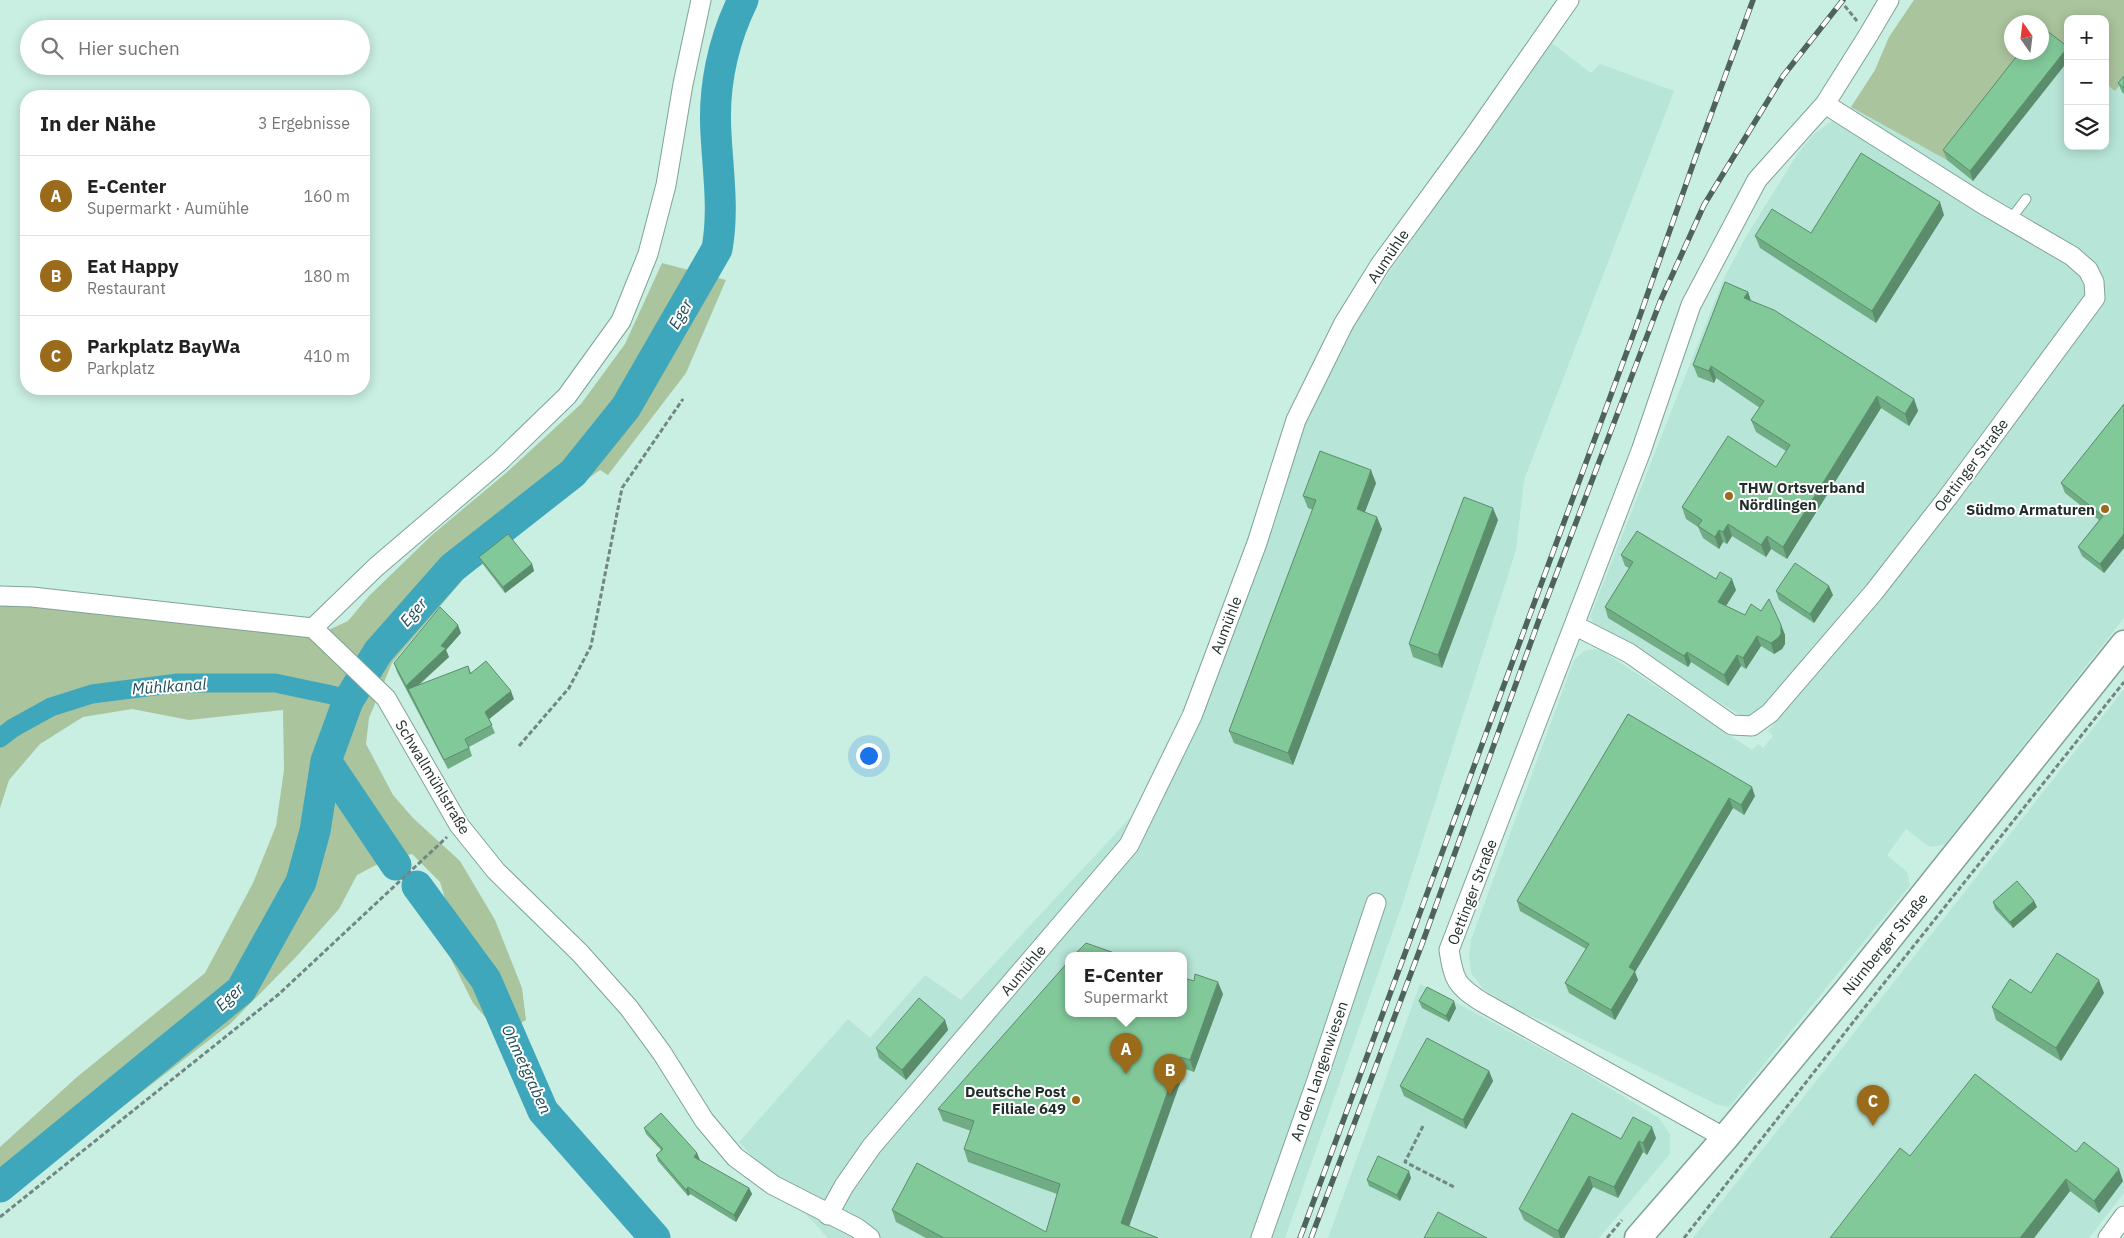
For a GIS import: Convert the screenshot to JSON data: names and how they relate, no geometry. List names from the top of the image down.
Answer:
{
  "streets": {
    "main road": ["Nürnberger Straße"],
    "street": [
      "Aumühle",
      "Oettinger Straße",
      "Schwallmühlstraße",
      "An den Langenwiesen"
    ]
  },
  "crossings": [
    ["Aumühle", "Schwallmühlstraße"],
    ["Oettinger Straße", "Nürnberger Straße"]
  ],
  "water": ["Eger", "Mühlkanal", "Ohmetgraben"],
  "places": ["THW Ortsverband Nördlingen", "Südmo Armaturen", "Deutsche Post Filiale 649"],
  "north": "top",
  "page": {
    "map_buttons": ["+", "−"],
    "search": "Hier suchen",
    "heading": ["In der Nähe", "3 Ergebnisse"],
    "list": [
      {
        "mark": "A",
        "name": "E-Center",
        "note": "Supermarkt · Aumühle",
        "value": "160 m"
      },
      {
        "mark": "B",
        "name": "Eat Happy",
        "note": "Restaurant",
        "value": "180 m"
      },
      {
        "mark": "C",
        "name": "Parkplatz BayWa",
        "note": "Parkplatz",
        "value": "410 m"
      }
    ],
    "popup": ["E-Center", "Supermarkt"],
    "pins": ["A", "B", "C"]
  }
}
